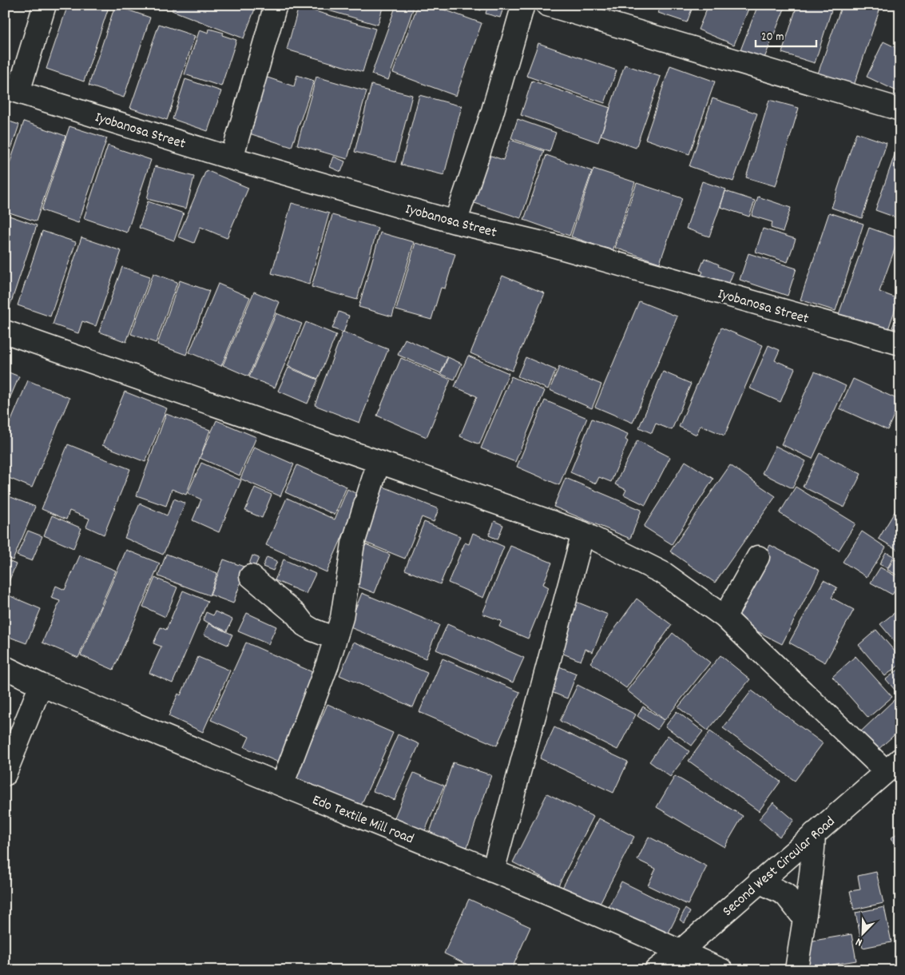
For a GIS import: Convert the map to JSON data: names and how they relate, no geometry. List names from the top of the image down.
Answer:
{
  "streets": {
    "street": ["Iyobanosa Street", "Edo Textile Mill road", "Second West Circular Road"]
  },
  "crossings": [
    ["Edo Textile Mill road", "Second West Circular Road"]
  ],
  "scale_bar": "20 m",
  "north": "bottom left"
}
